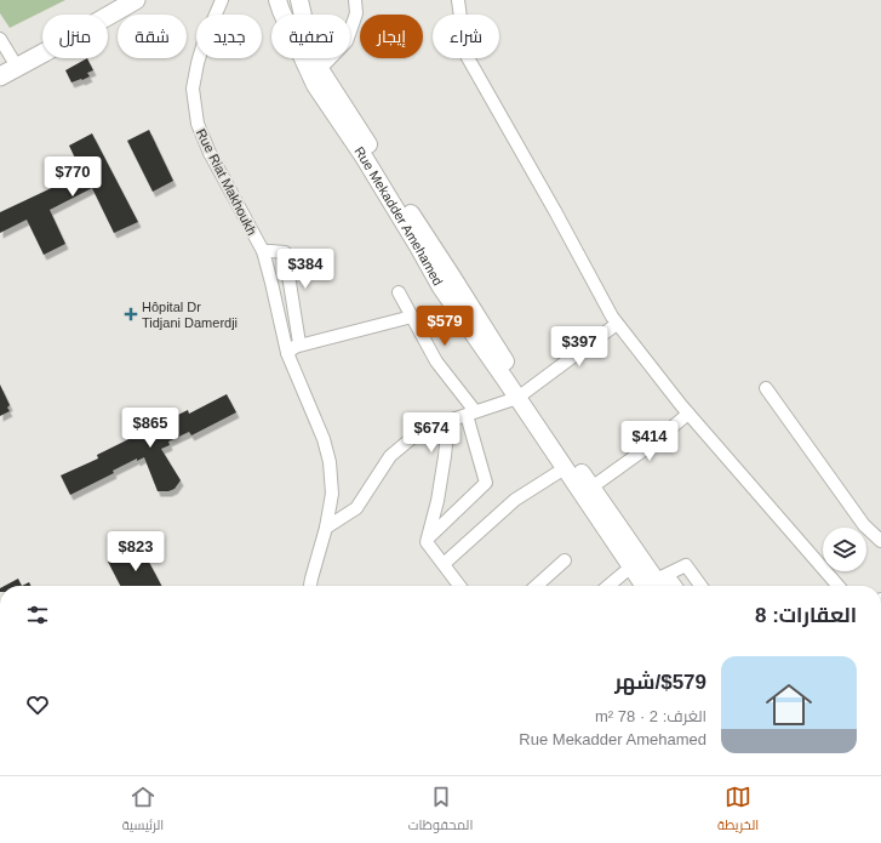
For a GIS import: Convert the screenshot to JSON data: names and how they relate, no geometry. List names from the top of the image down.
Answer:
{
  "streets": {
    "main road": ["Rue Mekadder Amehamed"],
    "street": ["Rue Riat Makhoukh"]
  },
  "places": {
    "health": ["Hôpital Dr Tidjani Damerdji"]
  },
  "page": {
    "chip": [
      "شراء",
      "إيجار",
      "تصفية",
      "جديد",
      "شقة",
      "منزل"
    ],
    "price": [
      "$770",
      "$384",
      "$579",
      "$397",
      "$865",
      "$674",
      "$414",
      "$823"
    ],
    "heading": "العقارات: 8",
    "list": [
      {
        "name": "$579/شهر",
        "note": "الغرف: 2 · 78 m² · Rue Mekadder Amehamed"
      }
    ],
    "tabs": ["الخريطة", "المحفوظات", "الرئيسية"]
  }
}
